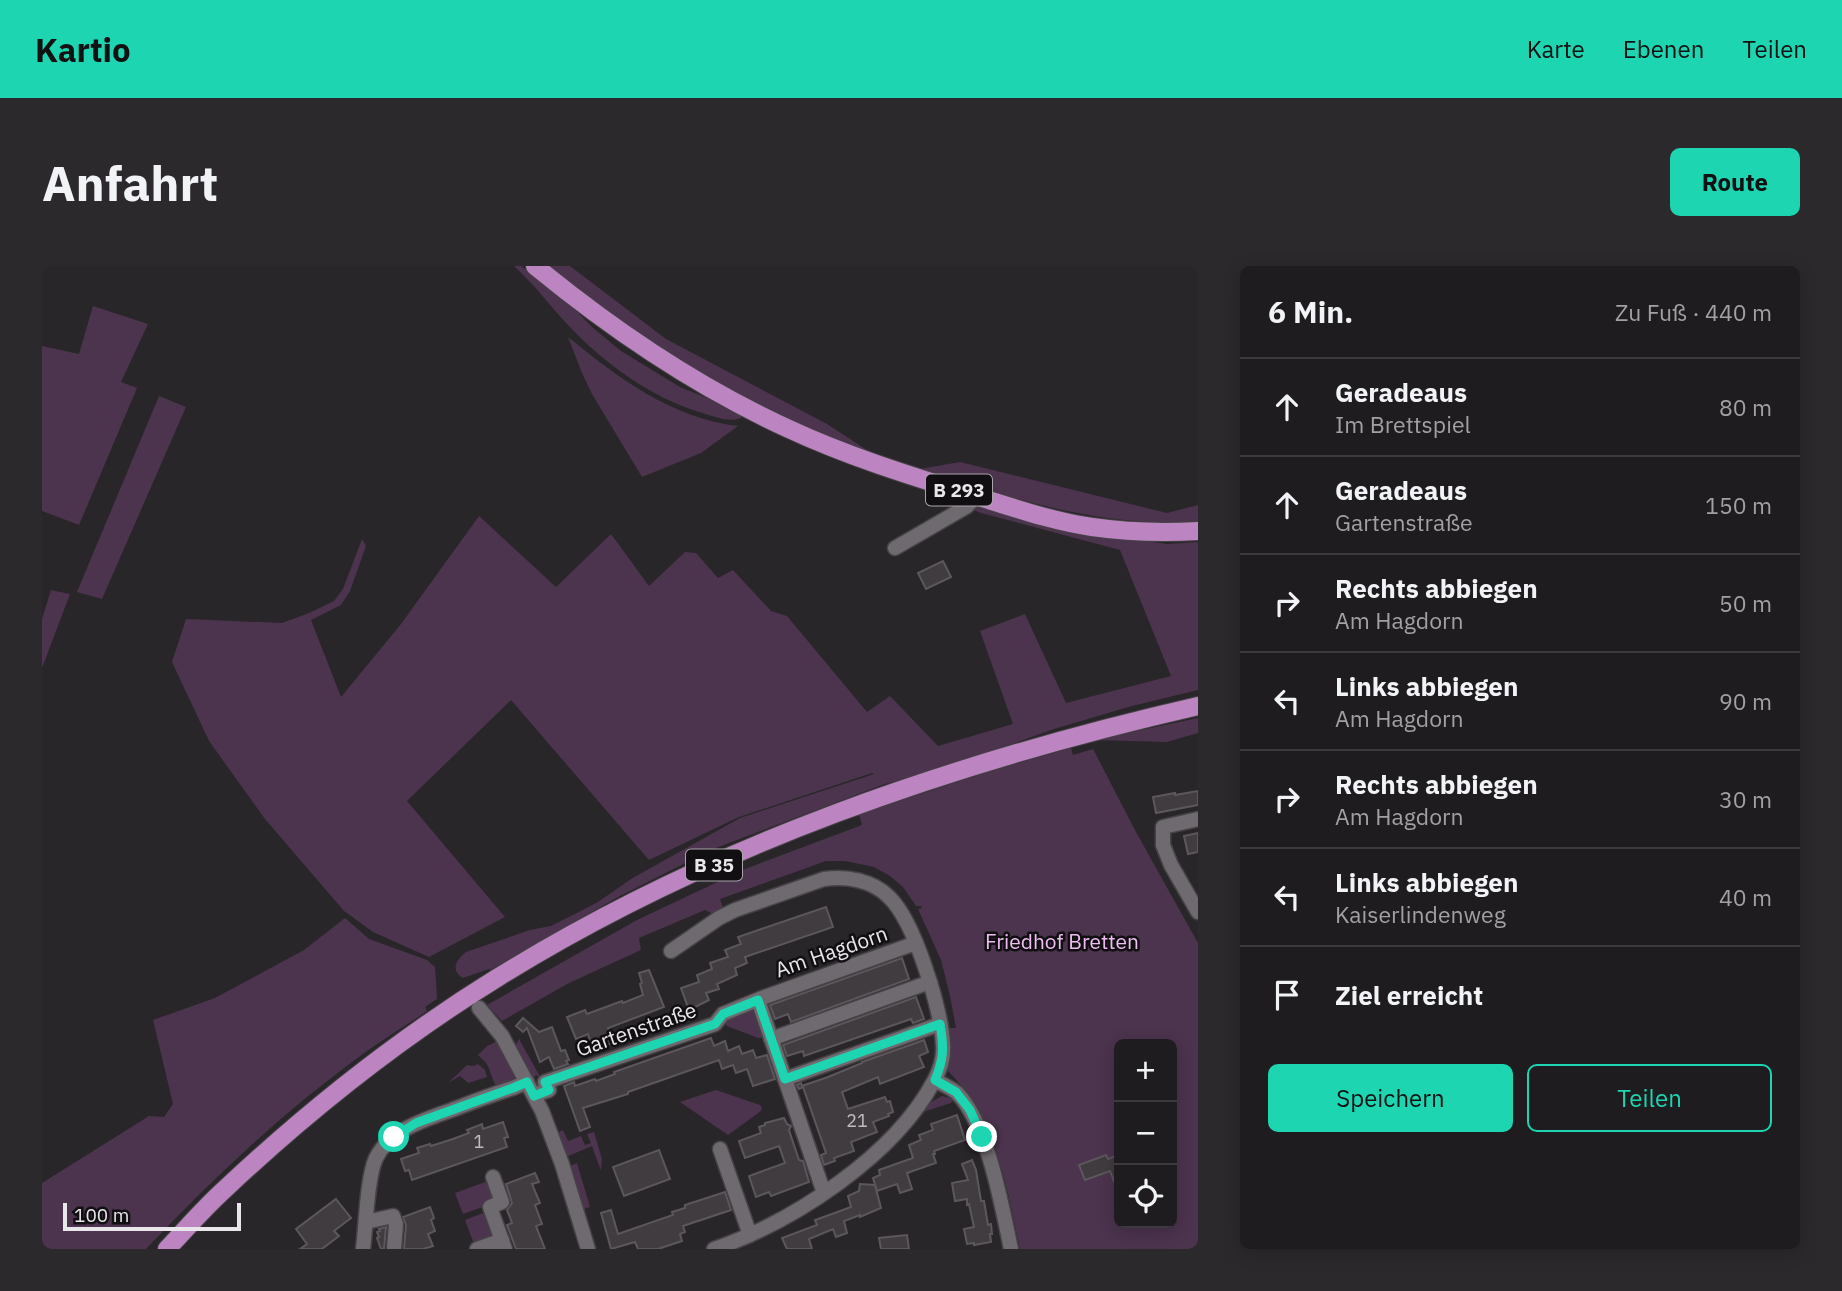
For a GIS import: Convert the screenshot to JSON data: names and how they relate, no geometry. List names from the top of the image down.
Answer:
{
  "streets": {
    "main road": ["B 293", "B 35"],
    "street": ["Am Hagdorn", "Gartenstraße"]
  },
  "crossings": [
    ["Am Hagdorn", "Gartenstraße"]
  ],
  "parks": ["Friedhof Bretten"],
  "house_numbers": ["21", "1"],
  "scale_bar": "100 m",
  "page": {
    "header": "Kartio",
    "nav": ["Karte", "Ebenen", "Teilen"],
    "buttons": [
      "Route",
      ["Speichern", "Teilen"]
    ],
    "title": "Anfahrt",
    "heading": ["6 Min.", "Zu Fuß · 440 m"],
    "list": [
      ["Geradeaus", "Im Brettspiel", "80 m"],
      ["Geradeaus", "Gartenstraße", "150 m"],
      ["Rechts abbiegen", "Am Hagdorn", "50 m"],
      ["Links abbiegen", "Am Hagdorn", "90 m"],
      ["Rechts abbiegen", "Am Hagdorn", "30 m"],
      ["Links abbiegen", "Kaiserlindenweg", "40 m"],
      "Ziel erreicht"
    ],
    "map_buttons": ["+", "−"],
    "scale": "100 m"
  }
}
